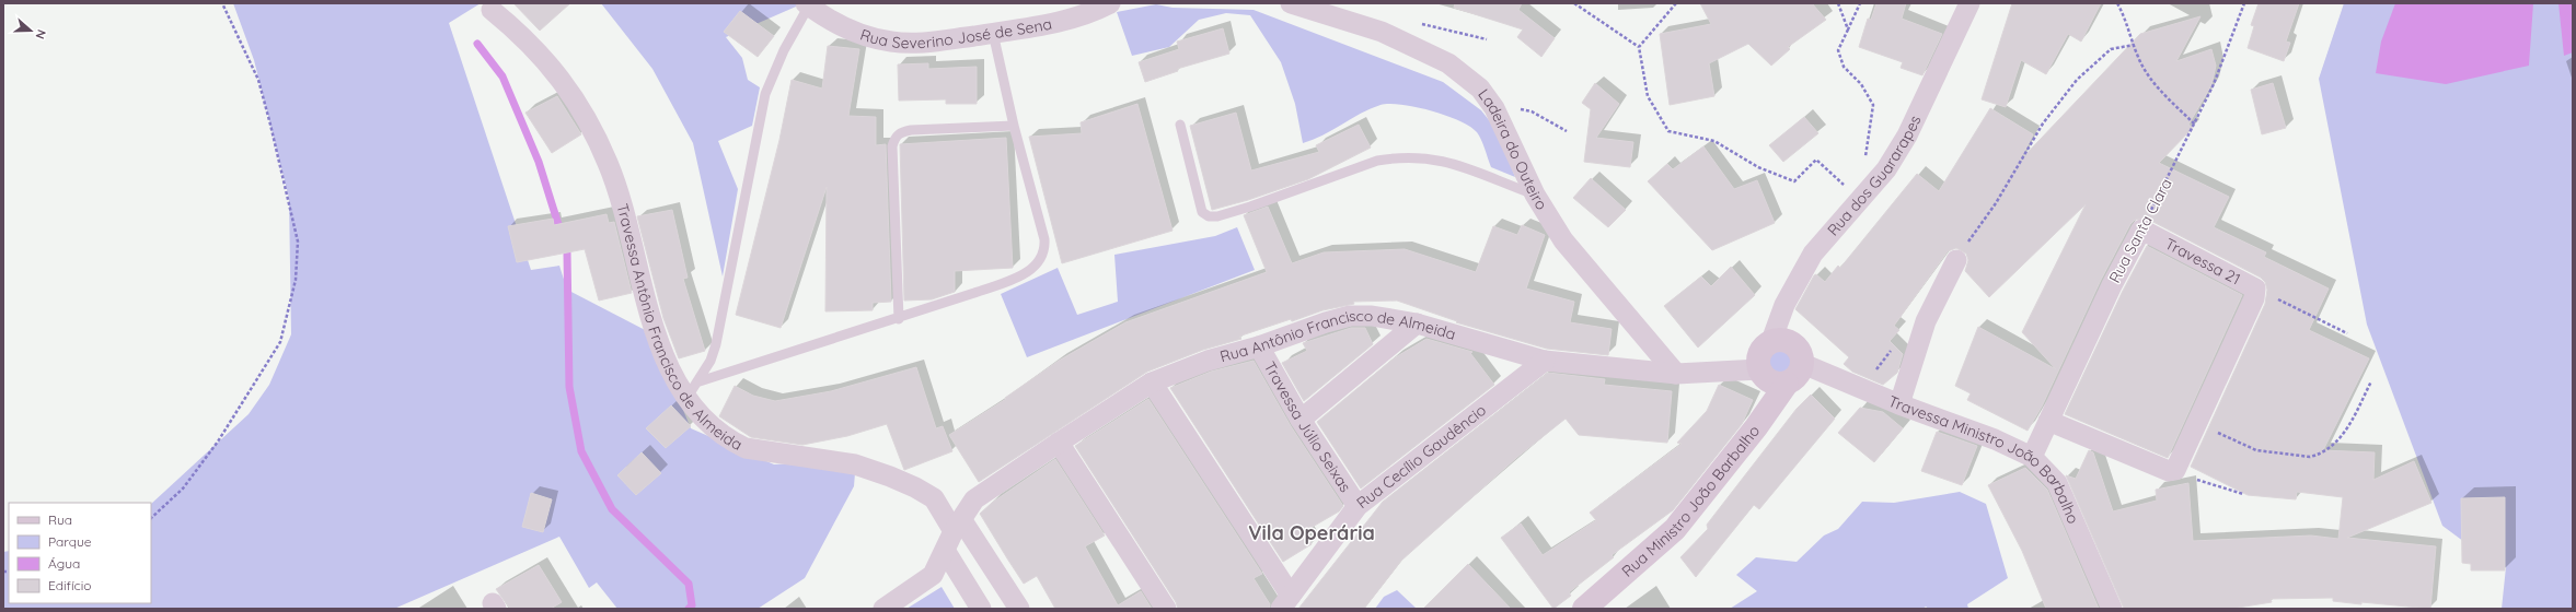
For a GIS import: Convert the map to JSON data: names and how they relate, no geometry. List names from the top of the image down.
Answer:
{
  "streets": {
    "street": [
      "Rua Severino José de Sena",
      "Ladeira do Outeiro",
      "Rua dos Guararapes",
      "Rua Santa Clara",
      "Travessa 21",
      "Travessa Antônio Francisco de Almeida",
      "Rua Antônio Francisco de Almeida",
      "Travessa Júlio Seixas",
      "Rua Cecílio Gaudêncio",
      "Travessa Ministro João Barbalho",
      "Rua Ministro João Barbalho"
    ]
  },
  "crossings": [
    ["Ladeira do Outeiro", "Rua Antônio Francisco de Almeida"],
    ["Rua dos Guararapes", "Rua Antônio Francisco de Almeida"],
    ["Rua dos Guararapes", "Travessa Ministro João Barbalho"],
    ["Rua dos Guararapes", "Rua Ministro João Barbalho"],
    ["Rua Santa Clara", "Travessa 21"],
    ["Rua Santa Clara", "Travessa Ministro João Barbalho"],
    ["Travessa Antônio Francisco de Almeida", "Rua Antônio Francisco de Almeida"],
    ["Rua Antônio Francisco de Almeida", "Travessa Júlio Seixas"],
    ["Rua Antônio Francisco de Almeida", "Rua Cecílio Gaudêncio"],
    ["Rua Antônio Francisco de Almeida", "Travessa Ministro João Barbalho"],
    ["Rua Antônio Francisco de Almeida", "Rua Ministro João Barbalho"],
    ["Travessa Júlio Seixas", "Rua Cecílio Gaudêncio"],
    ["Travessa Ministro João Barbalho", "Rua Ministro João Barbalho"]
  ],
  "districts": ["Vila Operária"],
  "legend": [
    "Rua",
    "Parque",
    "Água",
    "Edifício"
  ],
  "north": "right"
}
